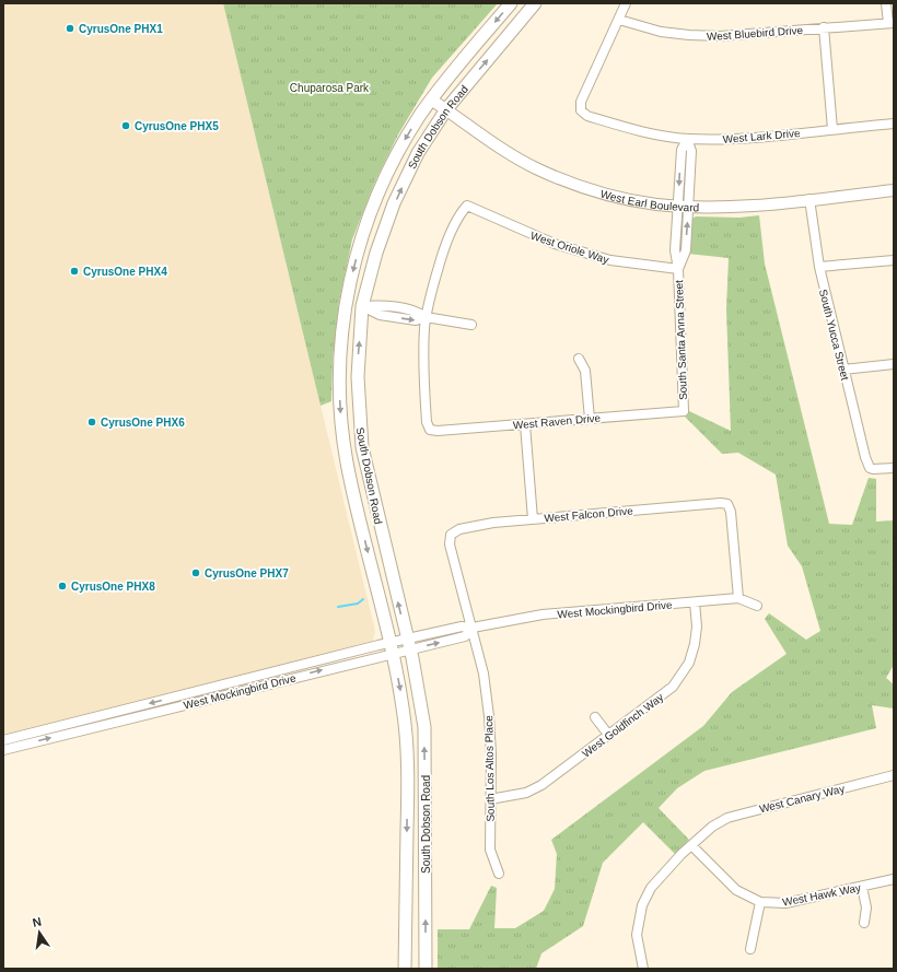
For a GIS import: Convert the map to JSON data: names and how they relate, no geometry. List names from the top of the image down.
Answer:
{
  "streets": {
    "main road": ["South Dobson Road"],
    "street": [
      "West Bluebird Drive",
      "West Lark Drive",
      "West Earl Boulevard",
      "West Oriole Way",
      "South Yucca Street",
      "South Santa Anna Street",
      "West Raven Drive",
      "West Falcon Drive",
      "West Mockingbird Drive",
      "West Goldfinch Way",
      "South Los Altos Place",
      "West Canary Way",
      "West Hawk Way"
    ]
  },
  "crossings": [
    ["West Bluebird Drive", "West Lark Drive"],
    ["South Dobson Road", "West Earl Boulevard"],
    ["South Dobson Road", "West Mockingbird Drive"],
    ["West Lark Drive", "South Santa Anna Street"],
    ["West Earl Boulevard", "South Yucca Street"],
    ["West Earl Boulevard", "South Santa Anna Street"],
    ["West Oriole Way", "South Santa Anna Street"],
    ["West Oriole Way", "West Raven Drive"],
    ["South Santa Anna Street", "West Raven Drive"],
    ["West Falcon Drive", "West Mockingbird Drive"],
    ["West Falcon Drive", "South Los Altos Place"],
    ["West Mockingbird Drive", "West Goldfinch Way"],
    ["West Mockingbird Drive", "South Los Altos Place"],
    ["West Goldfinch Way", "South Los Altos Place"],
    ["West Canary Way", "West Hawk Way"]
  ],
  "parks": ["Chuparosa Park"],
  "places": [
    "CyrusOne PHX1",
    "CyrusOne PHX5",
    "CyrusOne PHX4",
    "CyrusOne PHX6",
    "CyrusOne PHX7",
    "CyrusOne PHX8"
  ],
  "north": "top"
}
